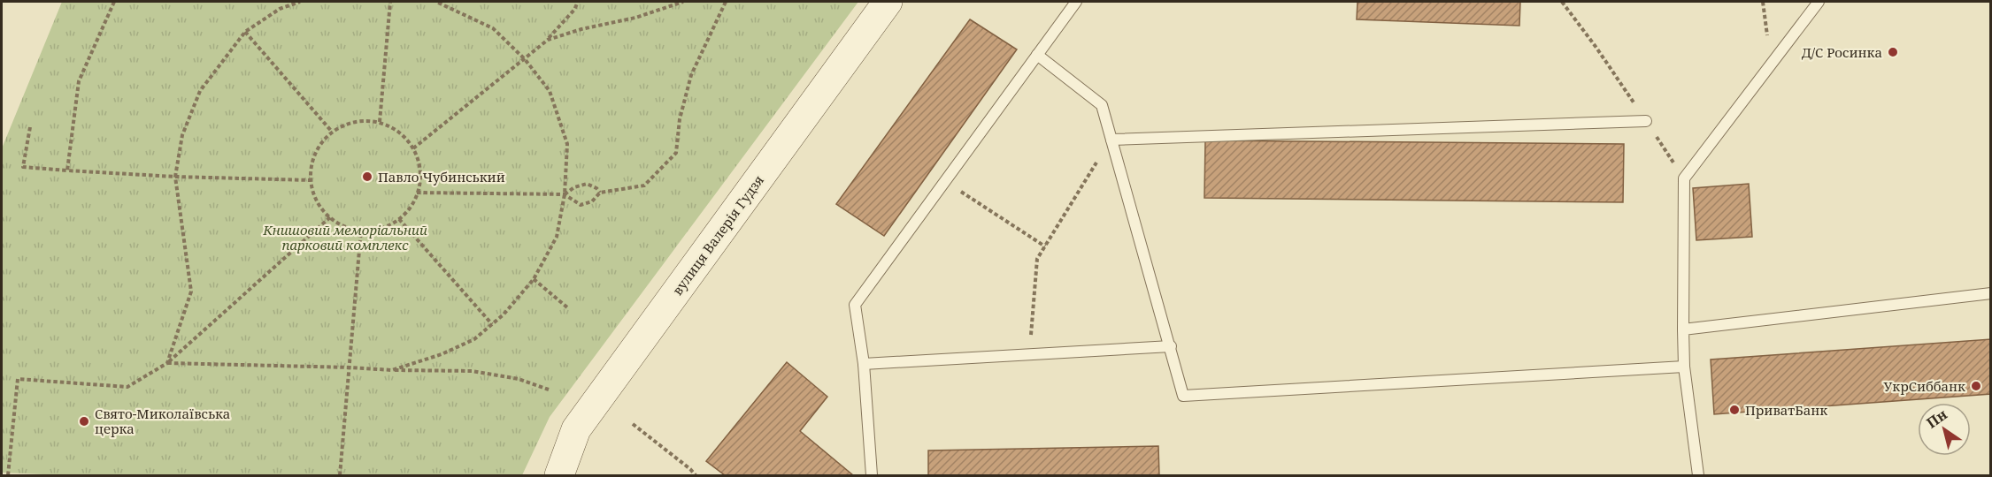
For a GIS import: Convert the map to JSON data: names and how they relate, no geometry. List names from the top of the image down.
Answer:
{
  "streets": {
    "street": ["вулиця Валерія Гудзя"]
  },
  "parks": ["Книшовий меморіальний парковий комплекс"],
  "places": [
    "Д/С Росинка",
    "Павло Чубинський",
    "УкрСиббанк",
    "ПриватБанк",
    "Свято-Миколаївська церка"
  ],
  "north": "top left"
}
